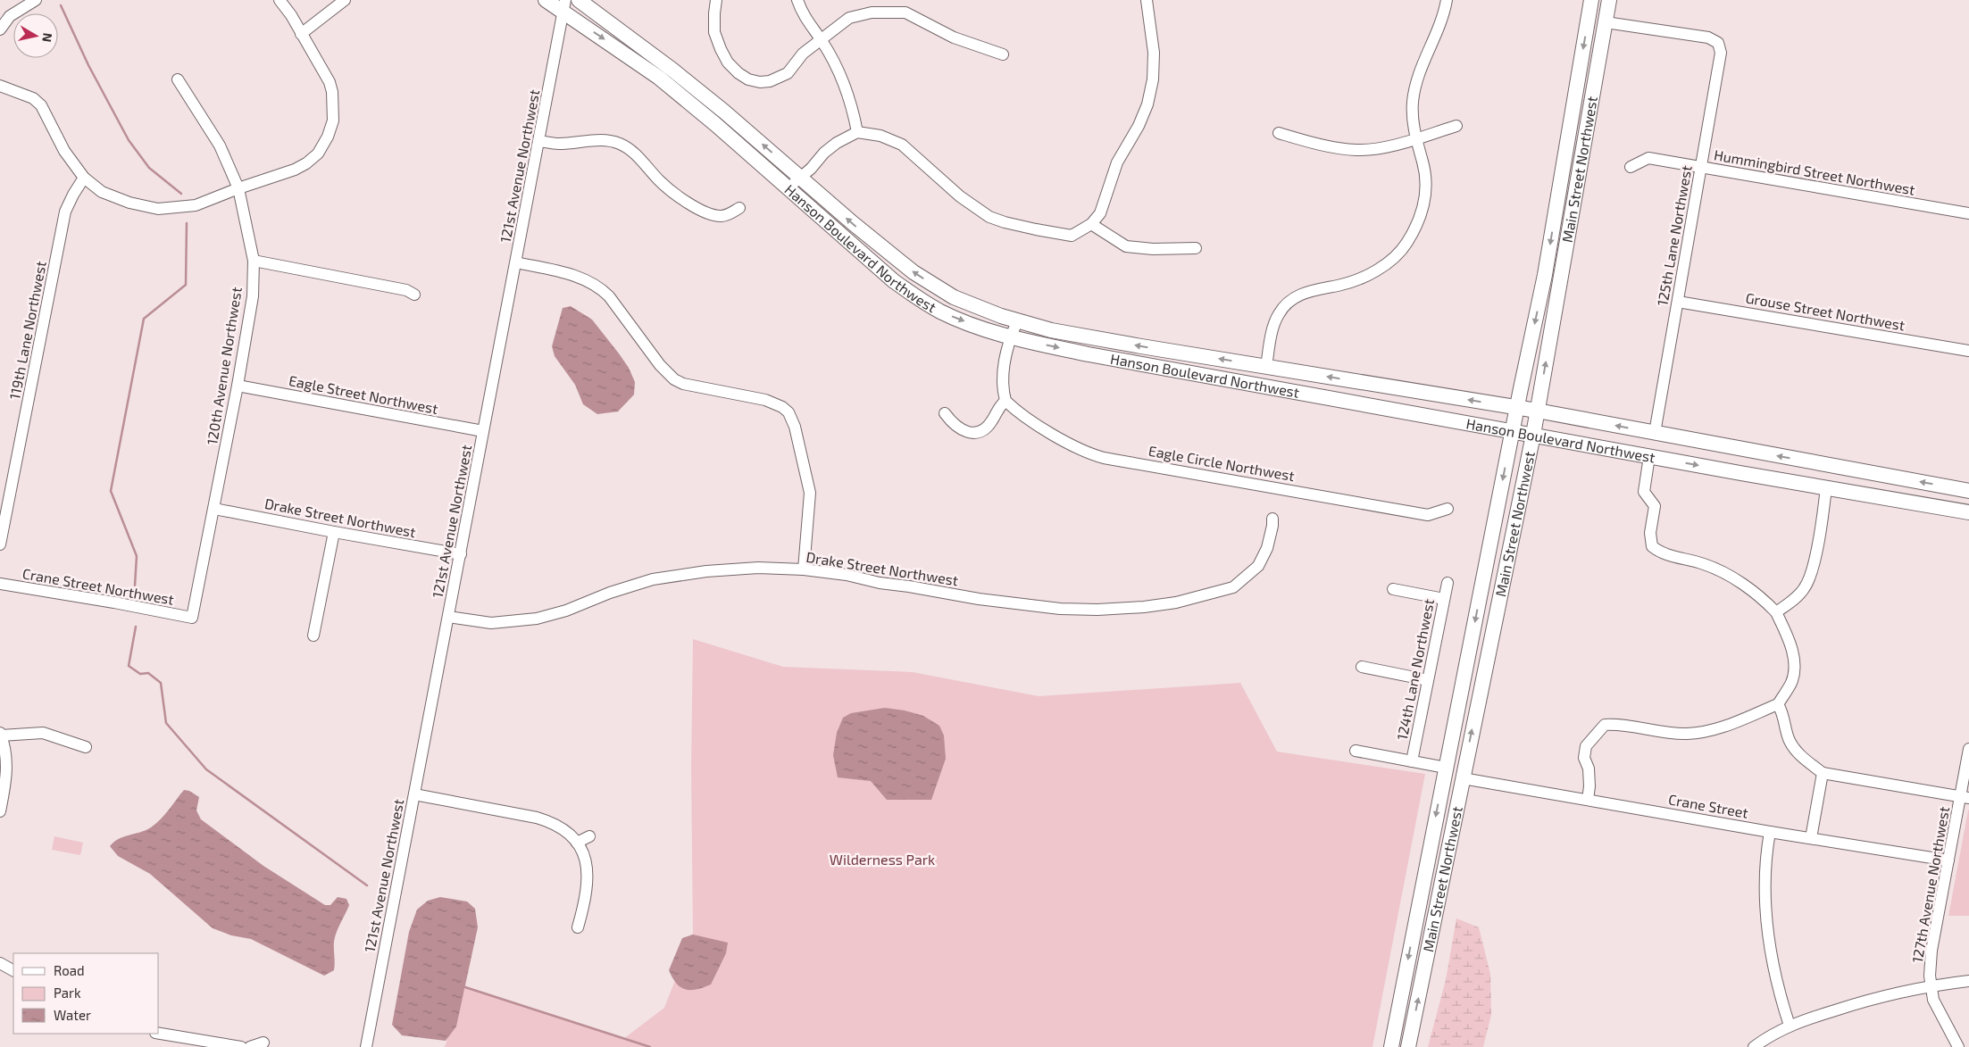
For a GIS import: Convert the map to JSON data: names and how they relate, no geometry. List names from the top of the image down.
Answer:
{
  "streets": {
    "main road": ["Main Street Northwest", "Hanson Boulevard Northwest"],
    "street": [
      "121st Avenue Northwest",
      "Hummingbird Street Northwest",
      "125th Lane Northwest",
      "Grouse Street Northwest",
      "119th Lane Northwest",
      "120th Avenue Northwest",
      "Eagle Street Northwest",
      "Eagle Circle Northwest",
      "Drake Street Northwest",
      "Crane Street Northwest",
      "124th Lane Northwest",
      "Crane Street",
      "127th Avenue Northwest"
    ]
  },
  "crossings": [
    ["121st Avenue Northwest", "Hanson Boulevard Northwest"],
    ["121st Avenue Northwest", "Eagle Street Northwest"],
    ["121st Avenue Northwest", "Drake Street Northwest"],
    ["Main Street Northwest", "125th Lane Northwest"],
    ["Main Street Northwest", "Hanson Boulevard Northwest"],
    ["Main Street Northwest", "Crane Street"],
    ["Hummingbird Street Northwest", "125th Lane Northwest"],
    ["125th Lane Northwest", "Hanson Boulevard Northwest"],
    ["125th Lane Northwest", "Grouse Street Northwest"],
    ["120th Avenue Northwest", "Eagle Street Northwest"],
    ["120th Avenue Northwest", "Drake Street Northwest"],
    ["120th Avenue Northwest", "Crane Street Northwest"],
    ["Crane Street", "127th Avenue Northwest"]
  ],
  "parks": ["Wilderness Park"],
  "legend": ["Road", "Park", "Water"],
  "north": "right"
}
